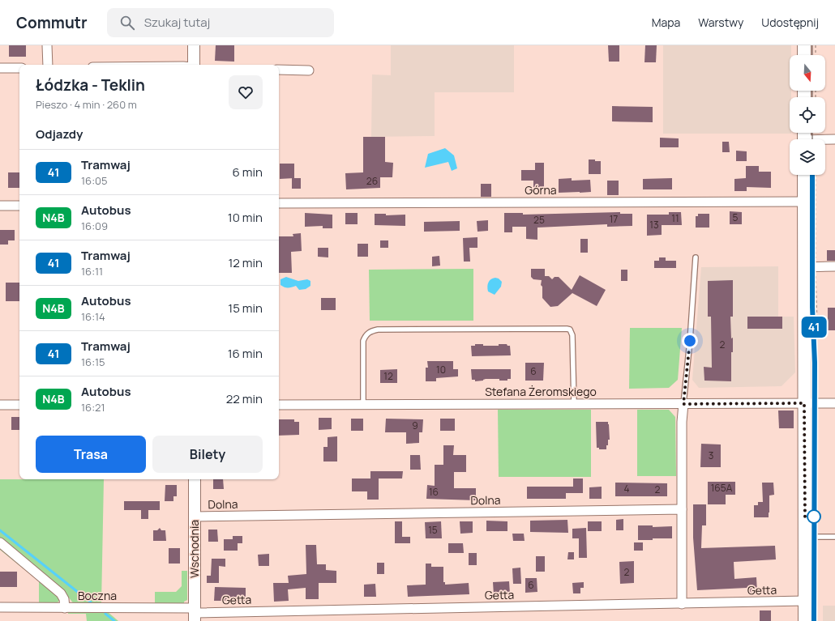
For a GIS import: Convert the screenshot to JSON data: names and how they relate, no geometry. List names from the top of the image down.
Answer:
{
  "streets": {
    "street": [
      "Górna",
      "Stefana Żeromskiego",
      "Dolna",
      "Wschodnia",
      "Getta",
      "Boczna"
    ]
  },
  "crossings": [
    ["Dolna", "Wschodnia"],
    ["Wschodnia", "Getta"],
    ["Wschodnia", "Boczna"],
    ["Getta", "Boczna"]
  ],
  "lines": ["tram line 41"],
  "house_numbers": [
    "26",
    "5",
    "11",
    "17",
    "25",
    "13",
    "2",
    "10",
    "6",
    "12",
    "9",
    "3",
    "165A",
    "4",
    "2",
    "16",
    "15",
    "2",
    "6"
  ],
  "north": "bottom",
  "page": {
    "header": "Commutr",
    "search": "Szukaj tutaj",
    "nav": ["Mapa", "Warstwy", "Udostępnij"],
    "on_map": "41",
    "heading": [
      ["Łódzka - Teklin", "Pieszo · 4 min · 260 m"],
      "Odjazdy"
    ],
    "list": [
      {
        "mark": "41",
        "name": "Tramwaj",
        "note": "16:05",
        "value": "6 min"
      },
      {
        "mark": "N4B",
        "name": "Autobus",
        "note": "16:09",
        "value": "10 min"
      },
      {
        "mark": "41",
        "name": "Tramwaj",
        "note": "16:11",
        "value": "12 min"
      },
      {
        "mark": "N4B",
        "name": "Autobus",
        "note": "16:14",
        "value": "15 min"
      },
      {
        "mark": "41",
        "name": "Tramwaj",
        "note": "16:15",
        "value": "16 min"
      },
      {
        "mark": "N4B",
        "name": "Autobus",
        "note": "16:21",
        "value": "22 min"
      }
    ],
    "buttons": ["Trasa", "Bilety"]
  }
}
